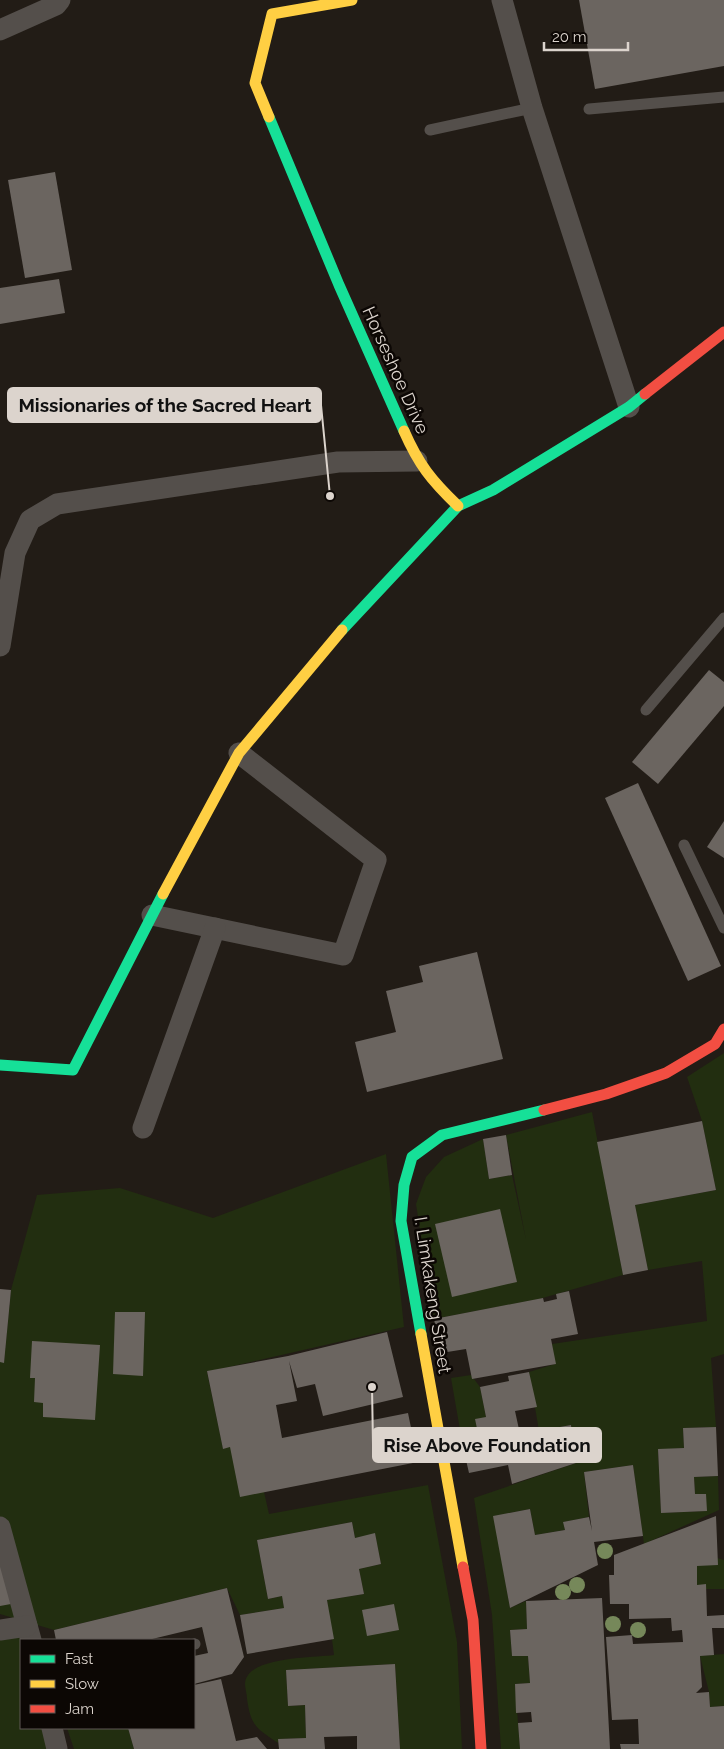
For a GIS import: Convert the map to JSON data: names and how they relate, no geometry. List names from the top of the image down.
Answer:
{
  "streets": {
    "street": ["Horseshoe Drive", "I. Limkakeng Street"]
  },
  "places": ["Missionaries of the Sacred Heart", "Rise Above Foundation"],
  "legend": ["Fast", "Slow", "Jam"],
  "scale_bar": "20 m"
}
